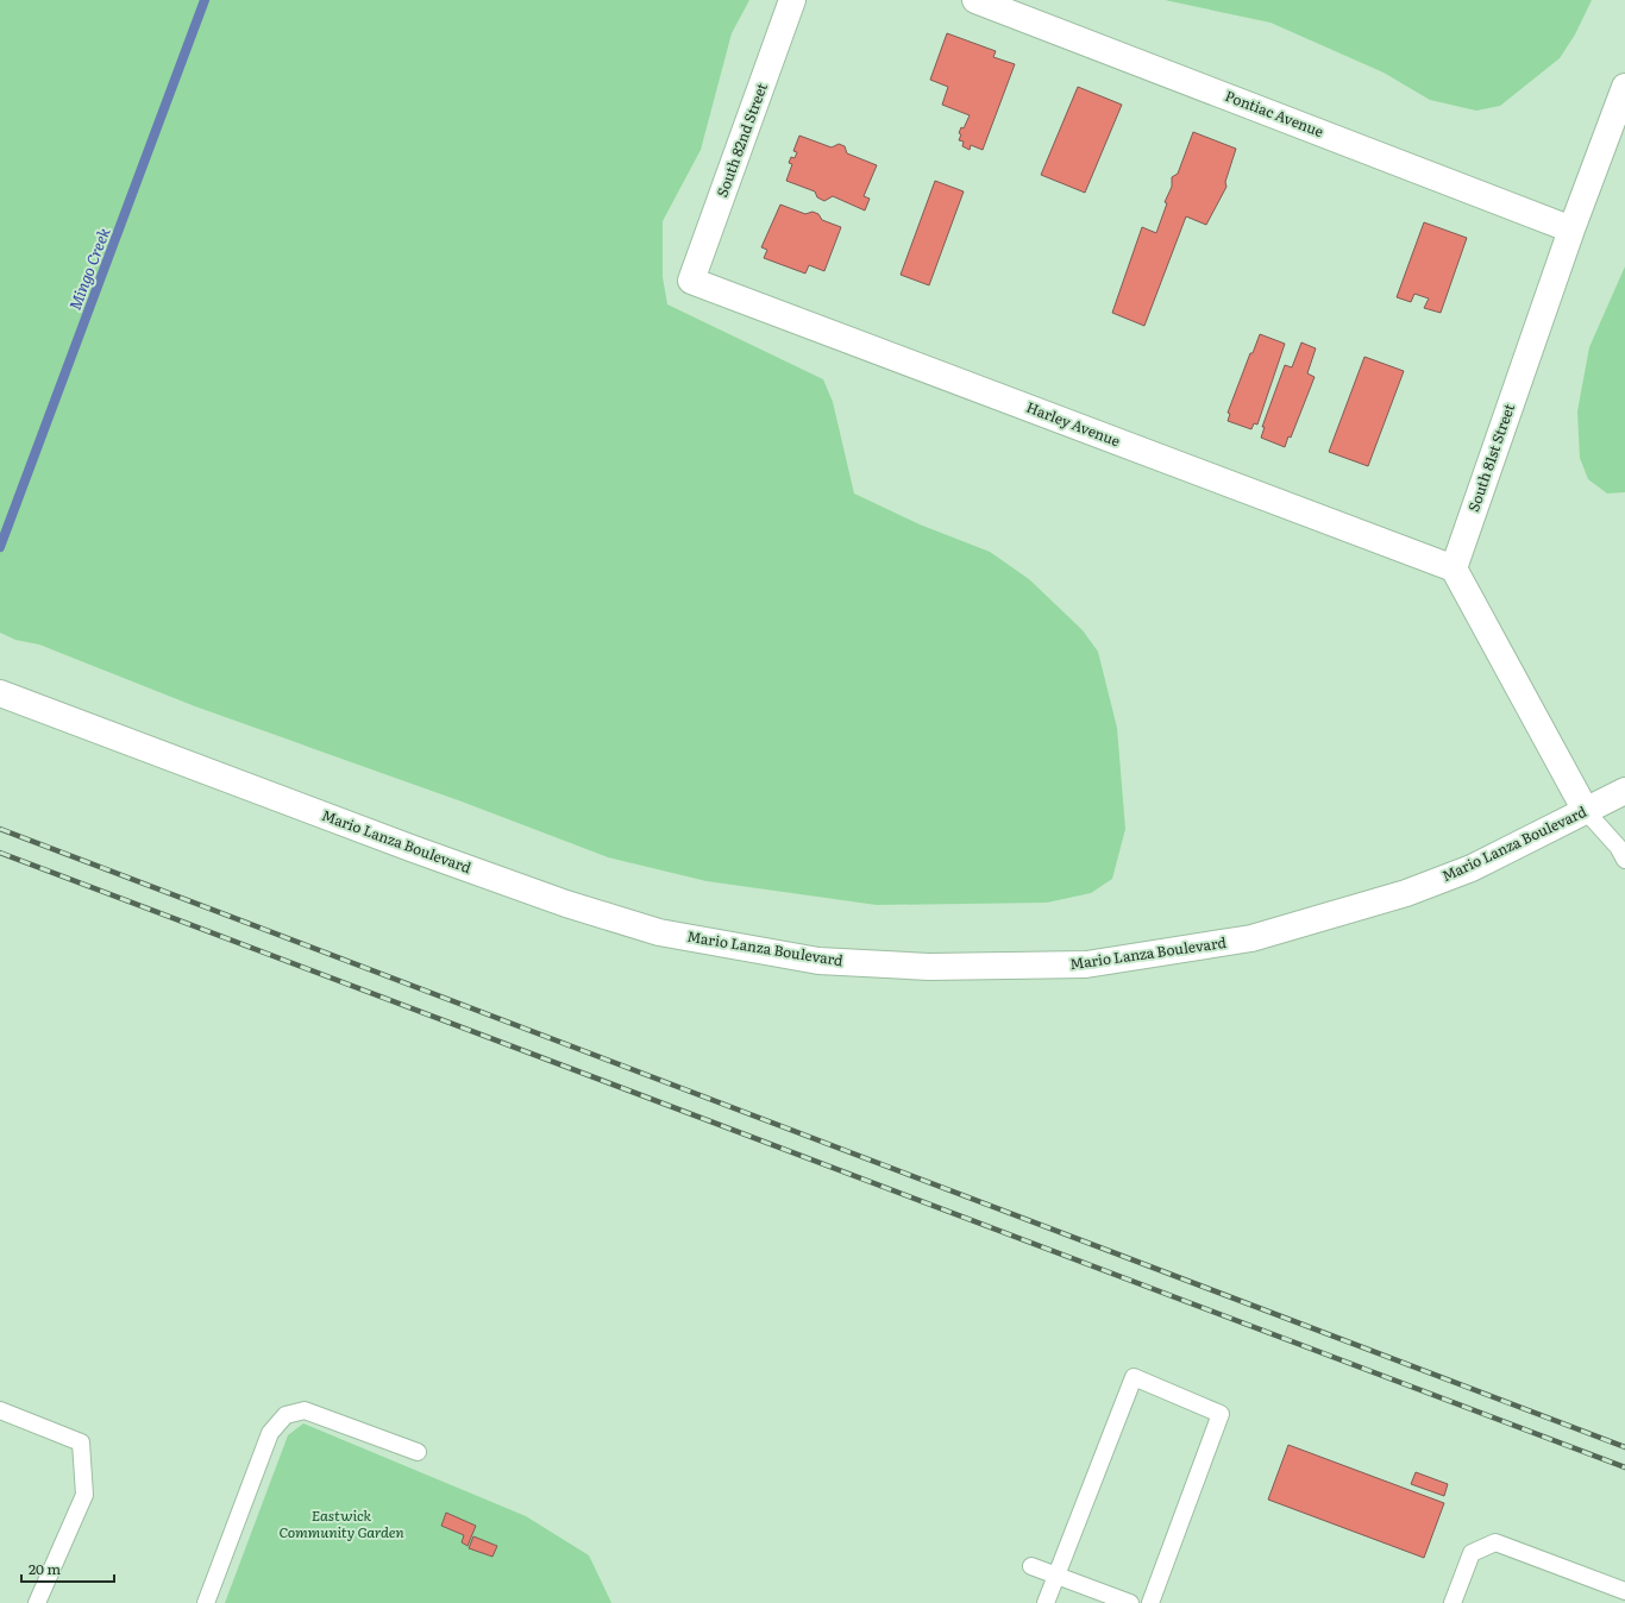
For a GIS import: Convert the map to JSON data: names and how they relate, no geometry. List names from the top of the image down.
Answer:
{
  "streets": {
    "street": [
      "Pontiac Avenue",
      "South 82nd Street",
      "Harley Avenue",
      "South 81st Street",
      "Mario Lanza Boulevard"
    ]
  },
  "crossings": [
    ["Pontiac Avenue", "South 81st Street"],
    ["South 82nd Street", "Harley Avenue"],
    ["Harley Avenue", "South 81st Street"]
  ],
  "water": ["Mingo Creek"],
  "parks": ["Eastwick Community Garden"],
  "scale_bar": "20 m"
}
